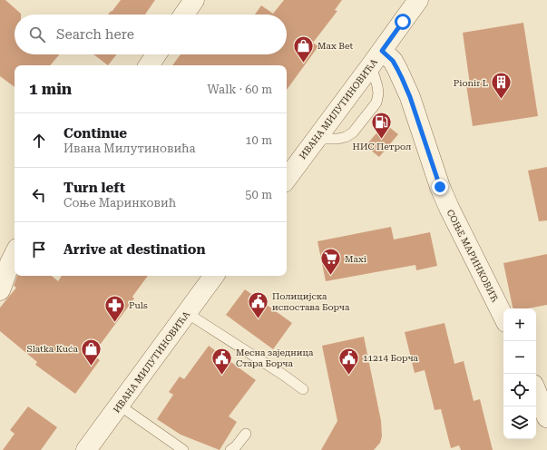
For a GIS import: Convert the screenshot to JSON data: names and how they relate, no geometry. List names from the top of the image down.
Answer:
{
  "streets": {
    "street": ["ИВАНА МИЛУТИНОВИЋА", "СОЊЕ МАРИНКОВИЋ"]
  },
  "crossings": [
    ["ИВАНА МИЛУТИНОВИЋА", "СОЊЕ МАРИНКОВИЋ"]
  ],
  "places": {
    "shop": ["Max Bet", "Slatka Kuća"],
    "building": ["Pionir L"],
    "fuel station": ["НИС Петрол"],
    "supermarket": ["Maxi"],
    "public building": ["Полицијска испостава Борча", "Месна заједница Стара Борча", "11214 Борча"],
    "pharmacy": ["Puls"]
  },
  "page": {
    "search": "Search here",
    "heading": ["1 min", "Walk · 60 m"],
    "list": [
      ["Continue", "Ивана Милутиновића", "10 m"],
      ["Turn left", "Соње Маринковић", "50 m"],
      "Arrive at destination"
    ],
    "map_buttons": ["+", "−"]
  }
}
